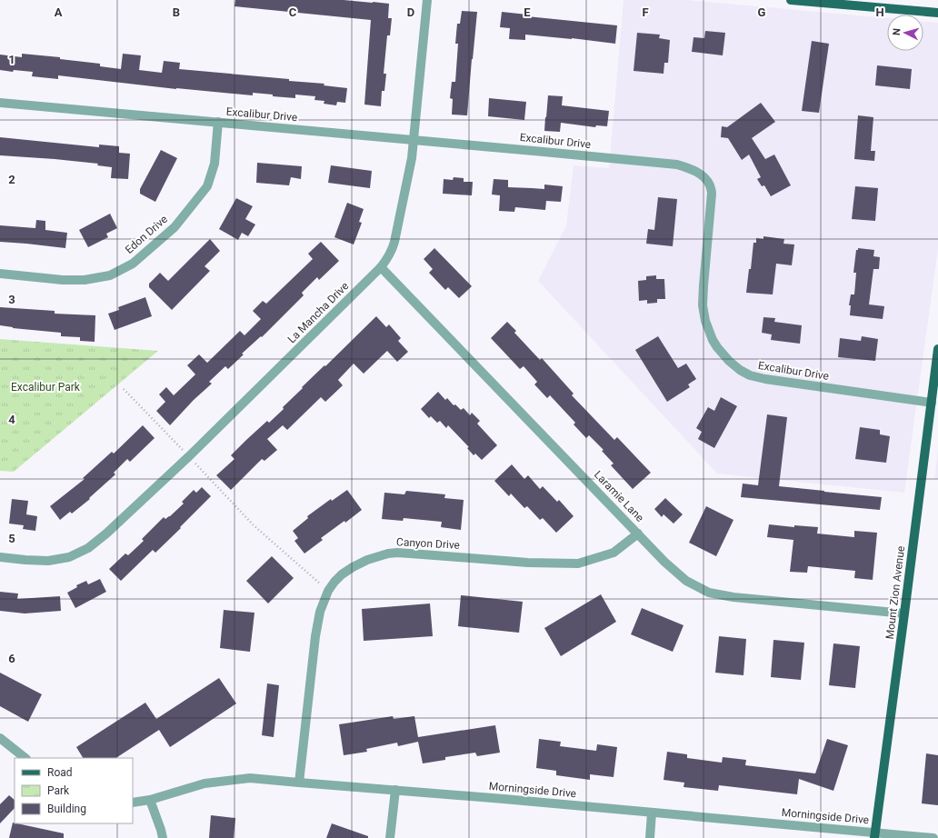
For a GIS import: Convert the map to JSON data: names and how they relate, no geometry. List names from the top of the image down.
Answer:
{
  "streets": {
    "main road": ["Mount Zion Avenue"],
    "street": [
      "Excalibur Drive",
      "Edon Drive",
      "La Mancha Drive",
      "Laramie Lane",
      "Canyon Drive",
      "Morningside Drive"
    ]
  },
  "crossings": [
    ["Excalibur Drive", "Edon Drive"],
    ["Excalibur Drive", "La Mancha Drive"],
    ["Excalibur Drive", "Mount Zion Avenue"],
    ["La Mancha Drive", "Laramie Lane"],
    ["Laramie Lane", "Canyon Drive"],
    ["Laramie Lane", "Mount Zion Avenue"],
    ["Canyon Drive", "Morningside Drive"],
    ["Mount Zion Avenue", "Morningside Drive"]
  ],
  "parks": ["Excalibur Park"],
  "legend": ["Road", "Park", "Building"],
  "north": "left",
  "grid": {
    "columns": [
      "A",
      "B",
      "C",
      "D",
      "E",
      "F",
      "G",
      "H"
    ],
    "rows": [
      "1",
      "2",
      "3",
      "4",
      "5",
      "6"
    ]
  }
}
